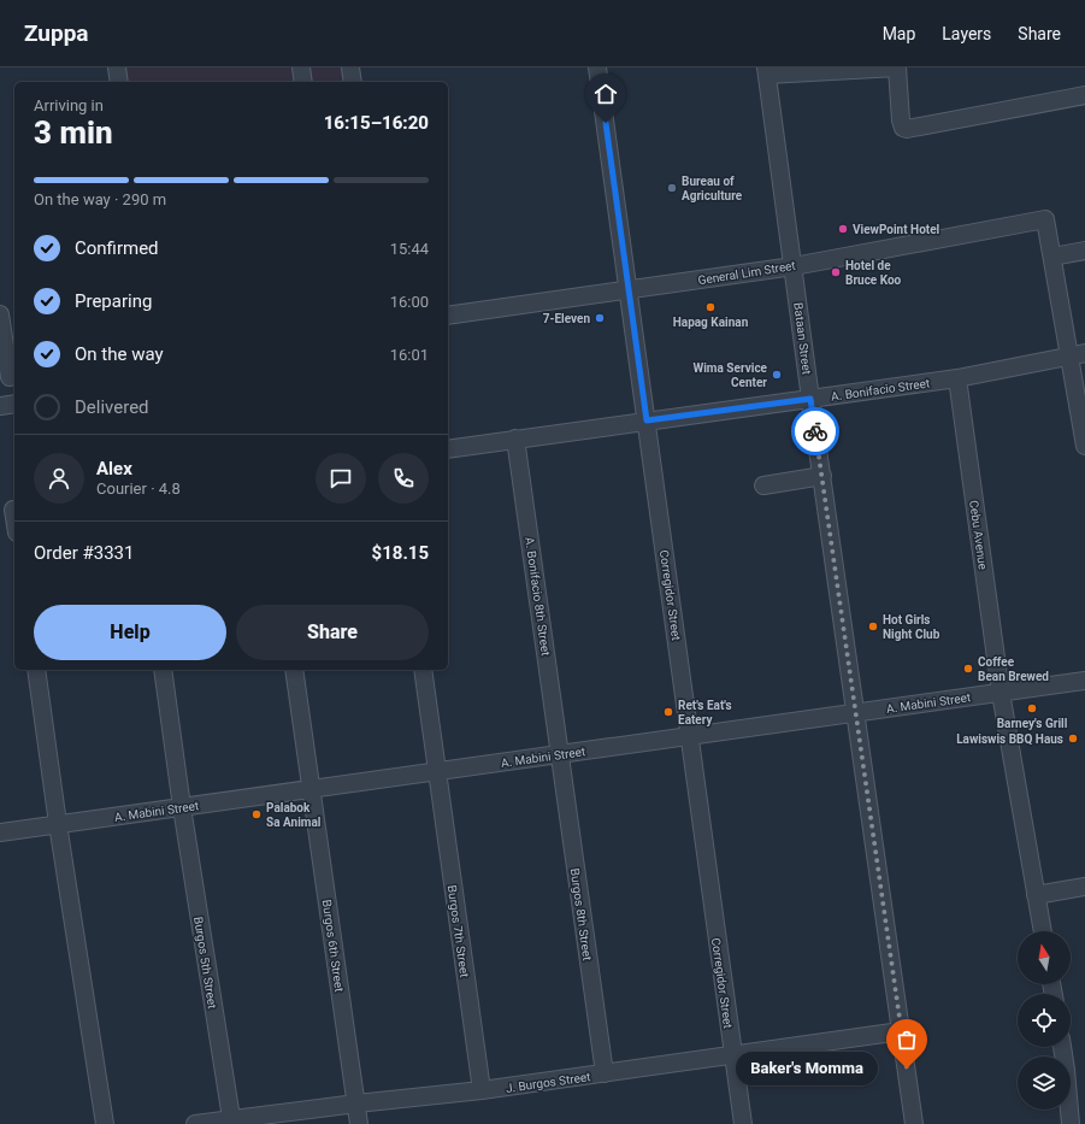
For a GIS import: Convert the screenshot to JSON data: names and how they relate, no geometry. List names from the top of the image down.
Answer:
{
  "streets": {
    "street": [
      "General Lim Street",
      "Bataan Street",
      "A. Bonifacio Street",
      "Cebu Avenue",
      "Corregidor Street",
      "A. Bonifacio 8th Street",
      "A. Mabini Street",
      "Burgos 8th Street",
      "Burgos 7th Street",
      "Burgos 6th Street",
      "Burgos 5th Street",
      "J. Burgos Street"
    ]
  },
  "crossings": [
    ["General Lim Street", "Bataan Street"],
    ["General Lim Street", "Corregidor Street"],
    ["Bataan Street", "A. Bonifacio Street"],
    ["Bataan Street", "A. Mabini Street"],
    ["Bataan Street", "J. Burgos Street"],
    ["A. Bonifacio Street", "Cebu Avenue"],
    ["A. Bonifacio Street", "Corregidor Street"],
    ["A. Bonifacio Street", "A. Bonifacio 8th Street"],
    ["Cebu Avenue", "A. Mabini Street"],
    ["Corregidor Street", "A. Mabini Street"],
    ["Corregidor Street", "J. Burgos Street"],
    ["A. Bonifacio 8th Street", "A. Mabini Street"],
    ["A. Bonifacio 8th Street", "Burgos 8th Street"],
    ["A. Mabini Street", "Burgos 8th Street"],
    ["A. Mabini Street", "Burgos 7th Street"],
    ["A. Mabini Street", "Burgos 6th Street"],
    ["A. Mabini Street", "Burgos 5th Street"],
    ["Burgos 8th Street", "J. Burgos Street"],
    ["Burgos 7th Street", "J. Burgos Street"],
    ["Burgos 6th Street", "J. Burgos Street"],
    ["Burgos 5th Street", "J. Burgos Street"]
  ],
  "places": [
    "Bureau of Agriculture",
    "ViewPoint Hotel",
    "Hotel de Bruce Koo",
    "Hapag Kainan",
    "7-Eleven",
    "Wima Service Center",
    "Hot Girls Night Club",
    "Coffee Bean Brewed",
    "Barney's Grill",
    "Ret's Eat's Eatery",
    "Lawiswis BBQ Haus",
    "Palabok Sa Animal",
    "Baker's Momma"
  ],
  "north": "top",
  "page": {
    "header": "Zuppa",
    "nav": ["Map", "Layers", "Share"],
    "heading": ["3 min", "Arriving in", "16:15–16:20"],
    "panel": [
      "Alex",
      "Courier · 4.8",
      "Order #3331",
      "$18.15"
    ],
    "bar": "On the way · 290 m",
    "list": [
      ["Confirmed", "15:44"],
      ["Preparing", "16:00"],
      ["On the way", "16:01"],
      "Delivered"
    ],
    "buttons": ["Help", "Share"],
    "bubble": "Baker's Momma"
  }
}
